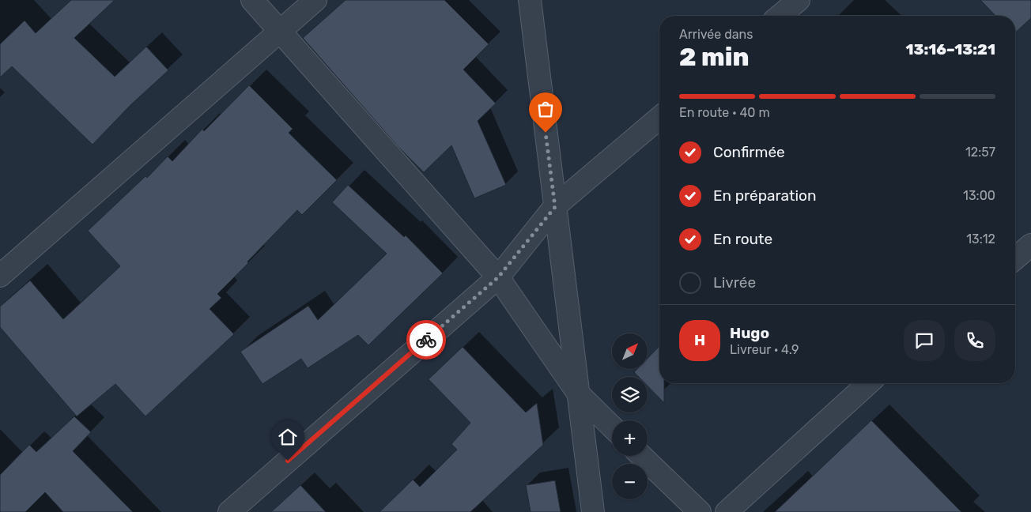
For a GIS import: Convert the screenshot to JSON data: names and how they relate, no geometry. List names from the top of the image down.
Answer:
{
  "north": "top right",
  "page": {
    "heading": ["2 min", "Arrivée dans", "13:16–13:21"],
    "panel": ["Hugo", "Livreur · 4.9"],
    "bar": "En route · 40 m",
    "list": [
      ["Confirmée", "12:57"],
      ["En préparation", "13:00"],
      ["En route", "13:12"],
      "Livrée"
    ],
    "round": "H",
    "map_buttons": ["+", "−"]
  }
}
